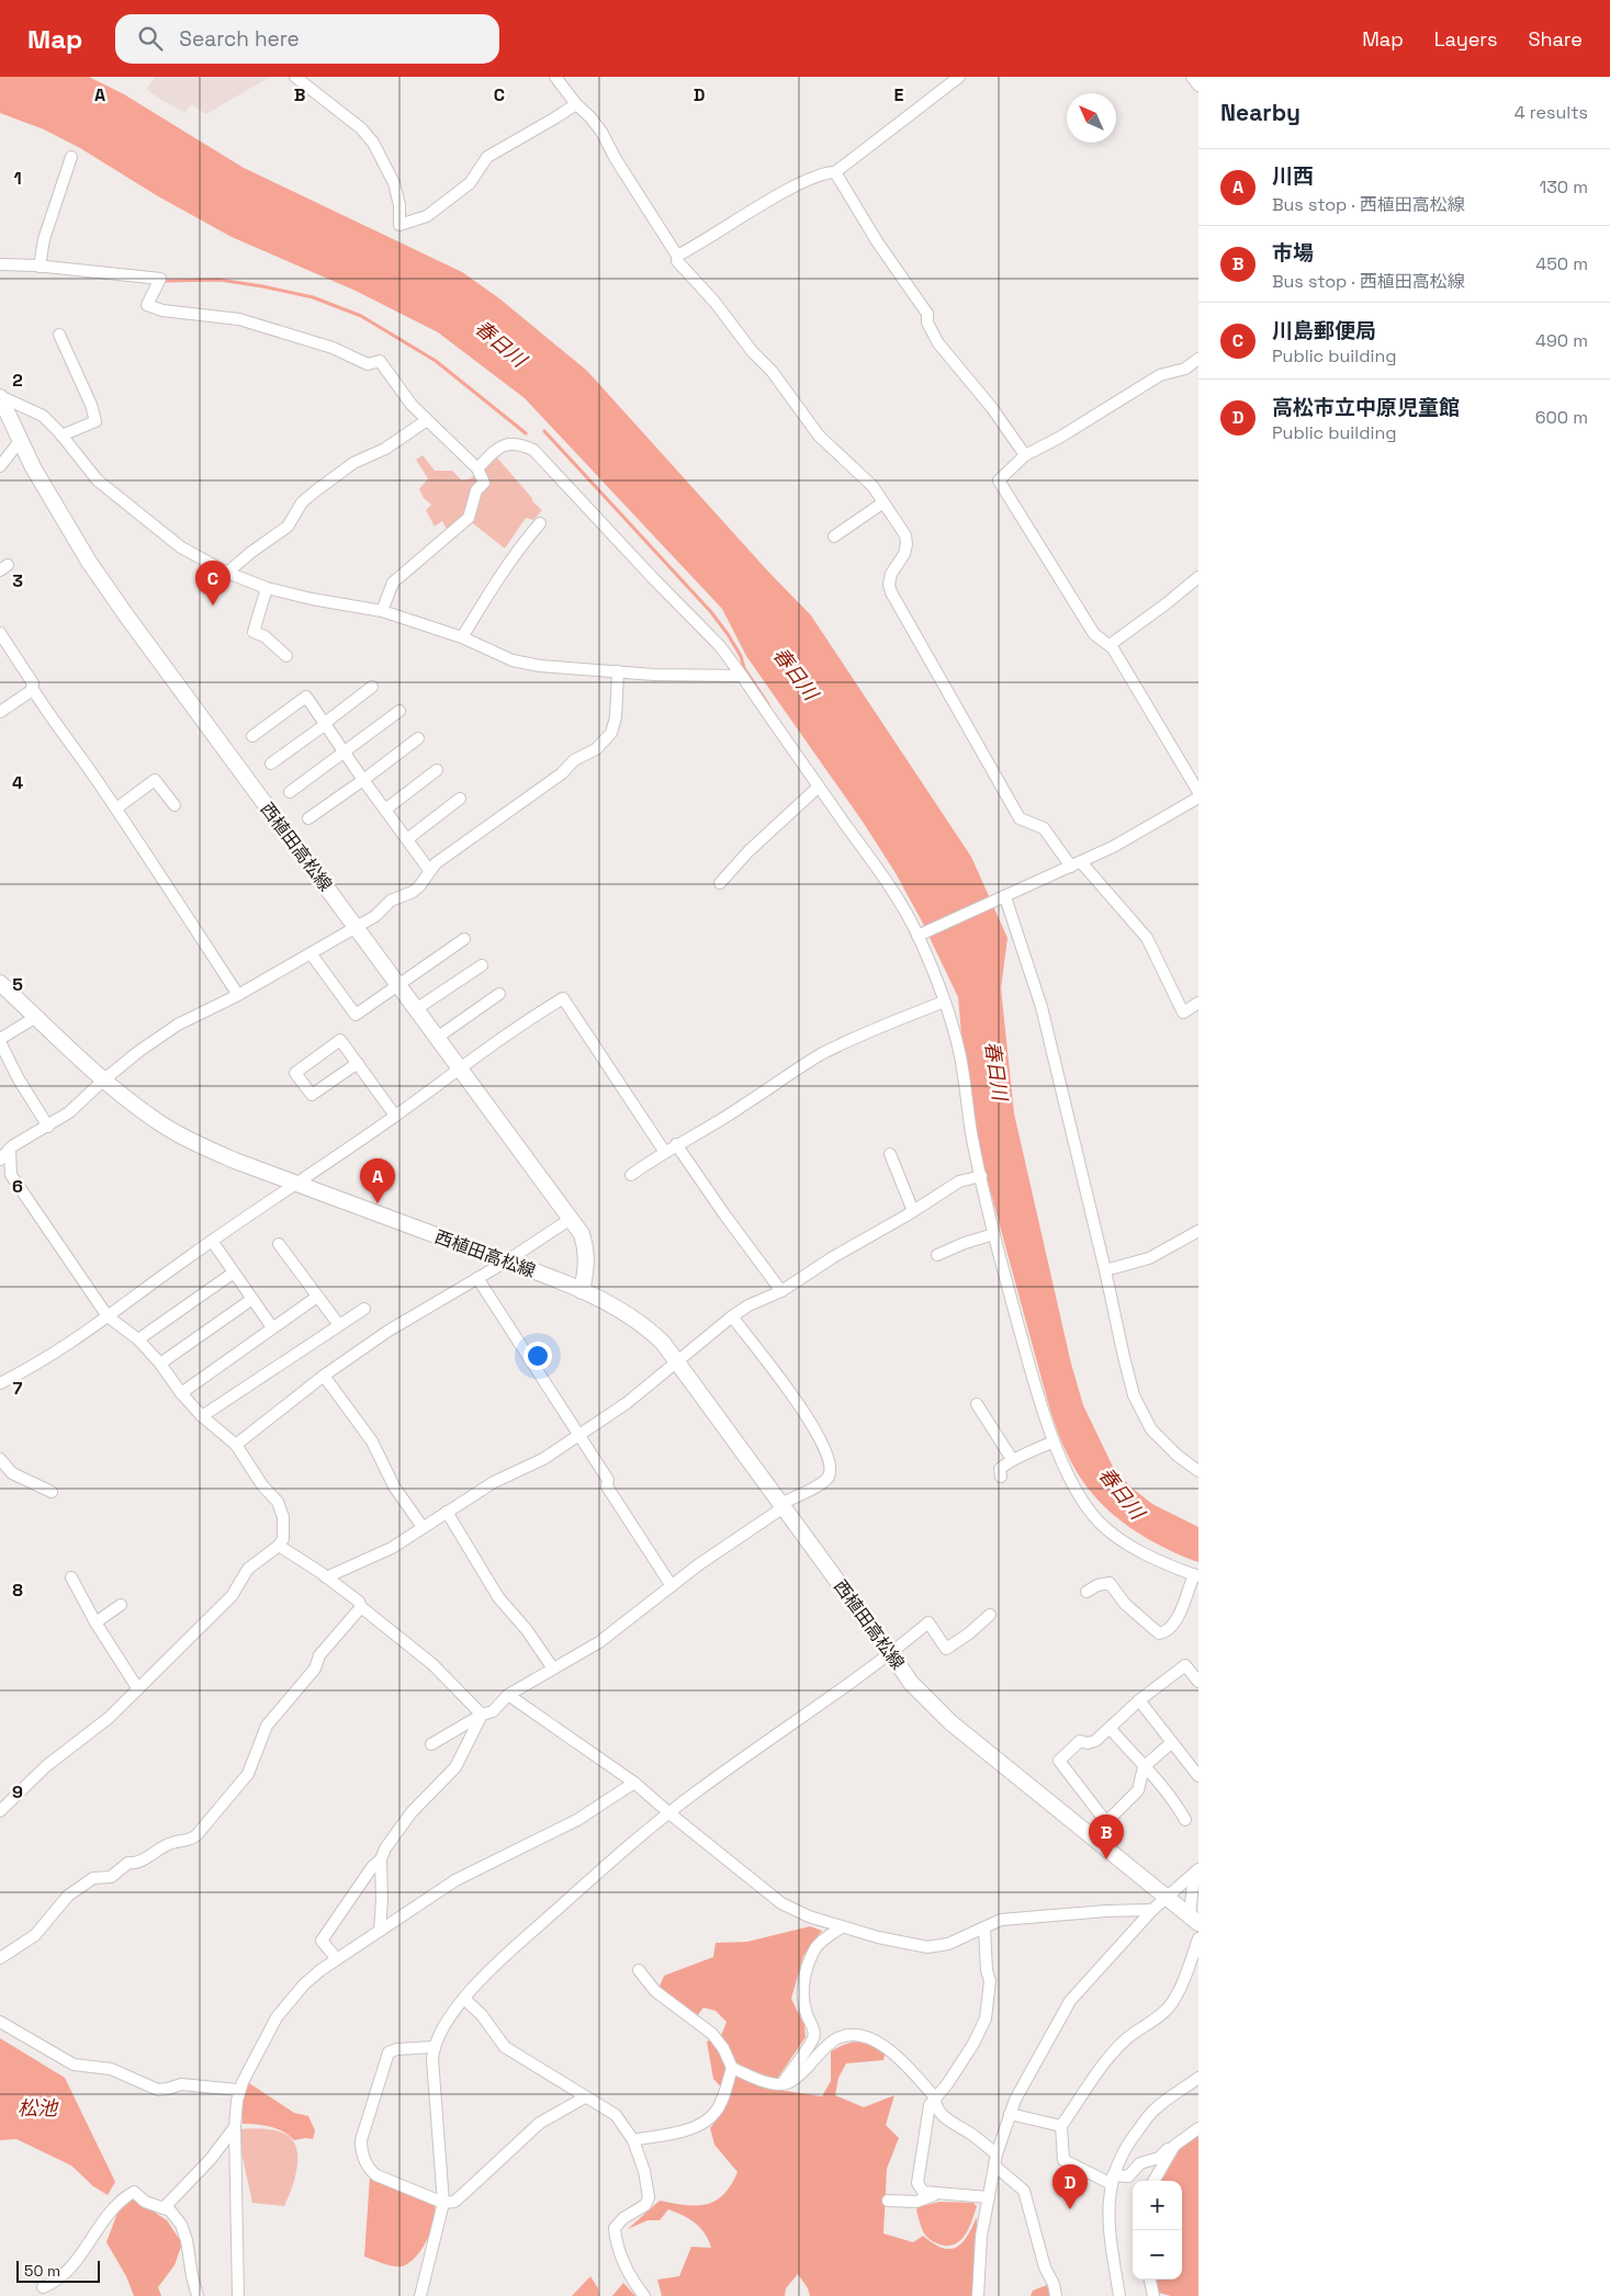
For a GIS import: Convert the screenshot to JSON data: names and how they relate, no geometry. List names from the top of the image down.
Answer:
{
  "streets": {
    "main road": ["西植田高松線"]
  },
  "water": ["春日川", "松池"],
  "scale_bar": "50 m",
  "north": "top left",
  "page": {
    "header": "Map",
    "search": "Search here",
    "nav": ["Map", "Layers", "Share"],
    "heading": ["Nearby", "4 results"],
    "list": [
      {
        "mark": "A",
        "name": "川西",
        "note": "Bus stop · 西植田高松線",
        "value": "130 m"
      },
      {
        "mark": "B",
        "name": "市場",
        "note": "Bus stop · 西植田高松線",
        "value": "450 m"
      },
      {
        "mark": "C",
        "name": "川島郵便局",
        "note": "Public building",
        "value": "490 m"
      },
      {
        "mark": "D",
        "name": "高松市立中原児童館",
        "note": "Public building",
        "value": "600 m"
      }
    ],
    "pins": [
      "C",
      "A",
      "B",
      "D"
    ],
    "map_buttons": ["+", "−"],
    "scale": "50 m"
  },
  "grid": {
    "columns": [
      "A",
      "B",
      "C",
      "D",
      "E"
    ],
    "rows": [
      "1",
      "2",
      "3",
      "4",
      "5",
      "6",
      "7",
      "8",
      "9"
    ]
  }
}
